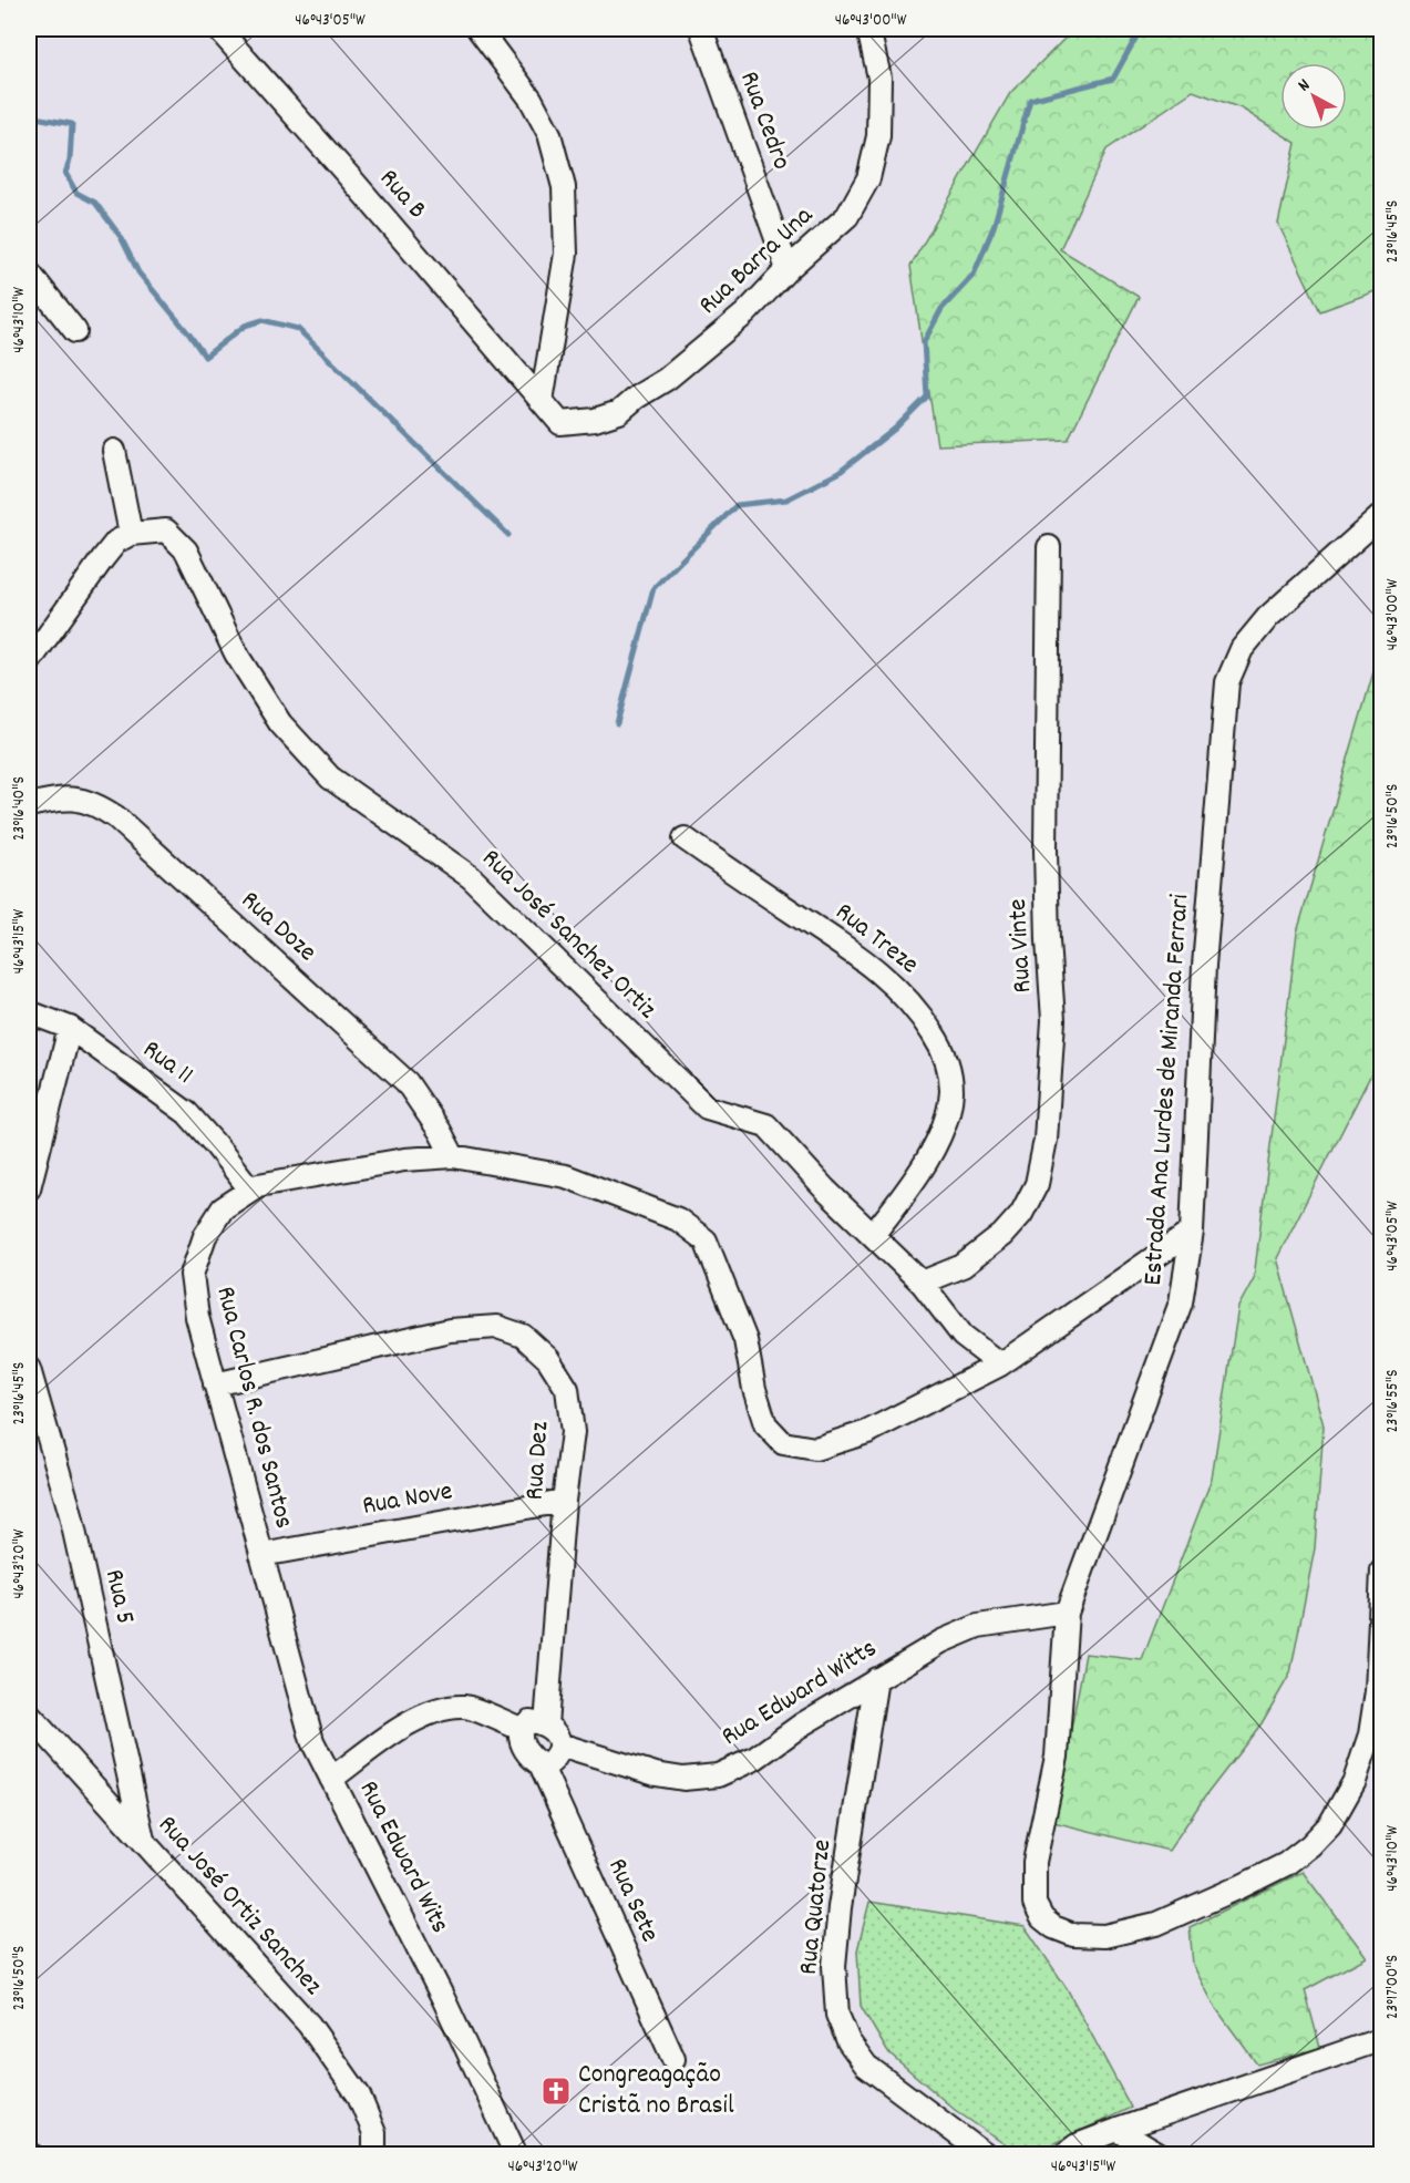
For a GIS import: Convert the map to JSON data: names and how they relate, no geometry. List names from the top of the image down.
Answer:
{
  "streets": {
    "street": [
      "Rua Cedro",
      "Rua B",
      "Rua Barra Una",
      "Rua Doze",
      "Rua José Sanchez Ortiz",
      "Rua Treze",
      "Rua Vinte",
      "Rua 11",
      "Estrada Ana Lurdes de Miranda Ferrari",
      "Rua Carlos R. dos Santos",
      "Rua Dez",
      "Rua Nove",
      "Rua 5",
      "Rua Edward Witts",
      "Rua Edward Wits",
      "Rua Sete",
      "Rua José Ortiz Sanchez",
      "Rua Quatorze"
    ]
  },
  "crossings": [
    ["Rua Cedro", "Rua Barra Una"],
    ["Rua B", "Rua Barra Una"],
    ["Rua Doze", "Rua Carlos R. dos Santos"],
    ["Rua José Sanchez Ortiz", "Rua Treze"],
    ["Rua José Sanchez Ortiz", "Rua Vinte"],
    ["Rua José Sanchez Ortiz", "Rua Carlos R. dos Santos"],
    ["Rua 11", "Rua Carlos R. dos Santos"],
    ["Estrada Ana Lurdes de Miranda Ferrari", "Rua Carlos R. dos Santos"],
    ["Estrada Ana Lurdes de Miranda Ferrari", "Rua Edward Witts"],
    ["Rua Carlos R. dos Santos", "Rua Dez"],
    ["Rua Carlos R. dos Santos", "Rua Nove"],
    ["Rua Carlos R. dos Santos", "Rua Edward Wits"],
    ["Rua Dez", "Rua Nove"],
    ["Rua Dez", "Rua Edward Witts"],
    ["Rua Dez", "Rua Edward Wits"],
    ["Rua Dez", "Rua Sete"],
    ["Rua 5", "Rua José Ortiz Sanchez"],
    ["Rua Edward Witts", "Rua Edward Wits"],
    ["Rua Edward Witts", "Rua Sete"],
    ["Rua Edward Witts", "Rua Quatorze"],
    ["Rua Edward Wits", "Rua Sete"]
  ],
  "places": {
    "church": ["Congreagação Cristã no Brasil"]
  },
  "north": "top left",
  "coordinates": [
    "46°43'05\"W",
    "46°43'00\"W",
    "23°16'45\"S",
    "46°43'10\"W",
    "23°16'40\"S",
    "23°16'50\"S",
    "46°43'15\"W",
    "23°16'55\"S",
    "46°43'20\"W",
    "23°17'00\"S"
  ]
}
